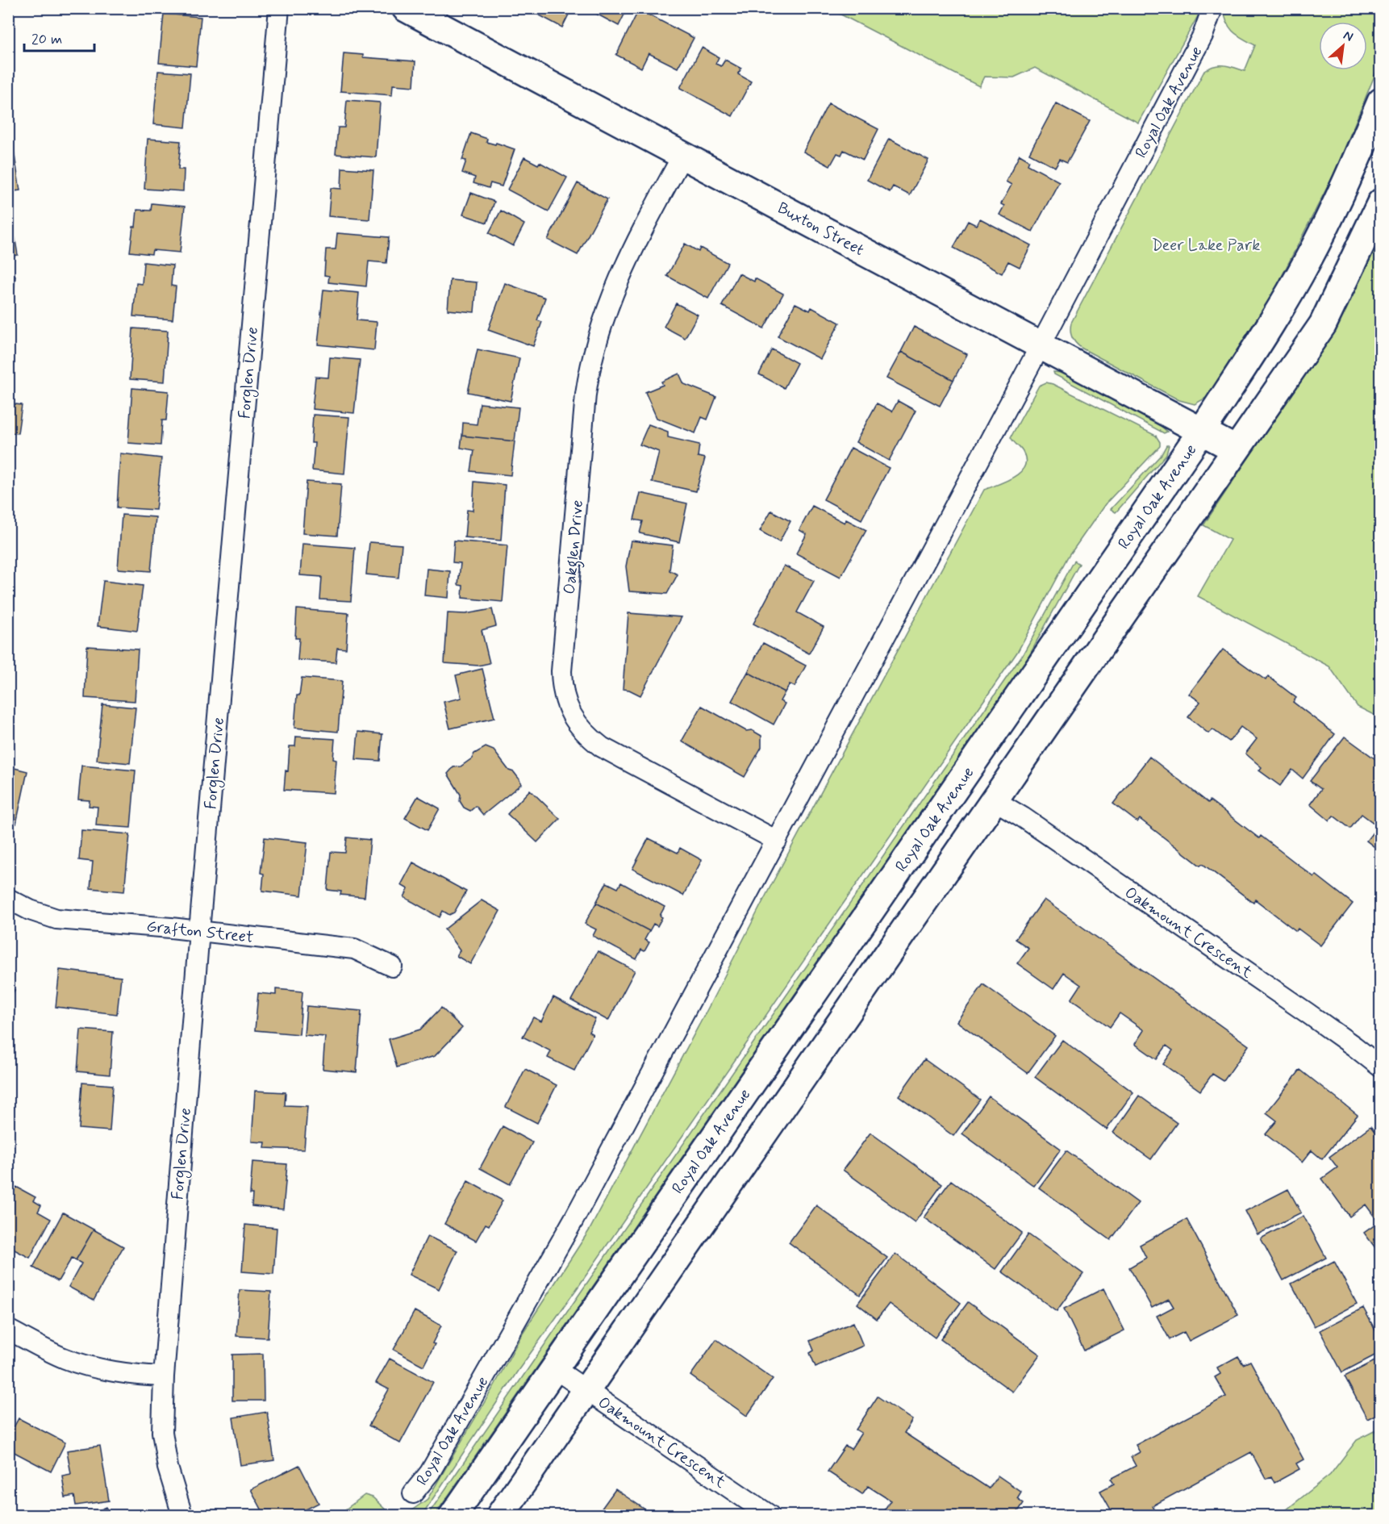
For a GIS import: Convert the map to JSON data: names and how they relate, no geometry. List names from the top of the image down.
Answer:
{
  "streets": {
    "main road": ["Royal Oak Avenue", "Buxton Street"],
    "street": [
      "Forglen Drive",
      "Oakglen Drive",
      "Grafton Street",
      "Oakmount Crescent"
    ]
  },
  "crossings": [
    ["Royal Oak Avenue", "Buxton Street"],
    ["Royal Oak Avenue", "Oakglen Drive"],
    ["Royal Oak Avenue", "Oakmount Crescent"],
    ["Buxton Street", "Oakglen Drive"],
    ["Forglen Drive", "Grafton Street"]
  ],
  "parks": ["Deer Lake Park"],
  "scale_bar": "20 m",
  "north": "top right"
}
